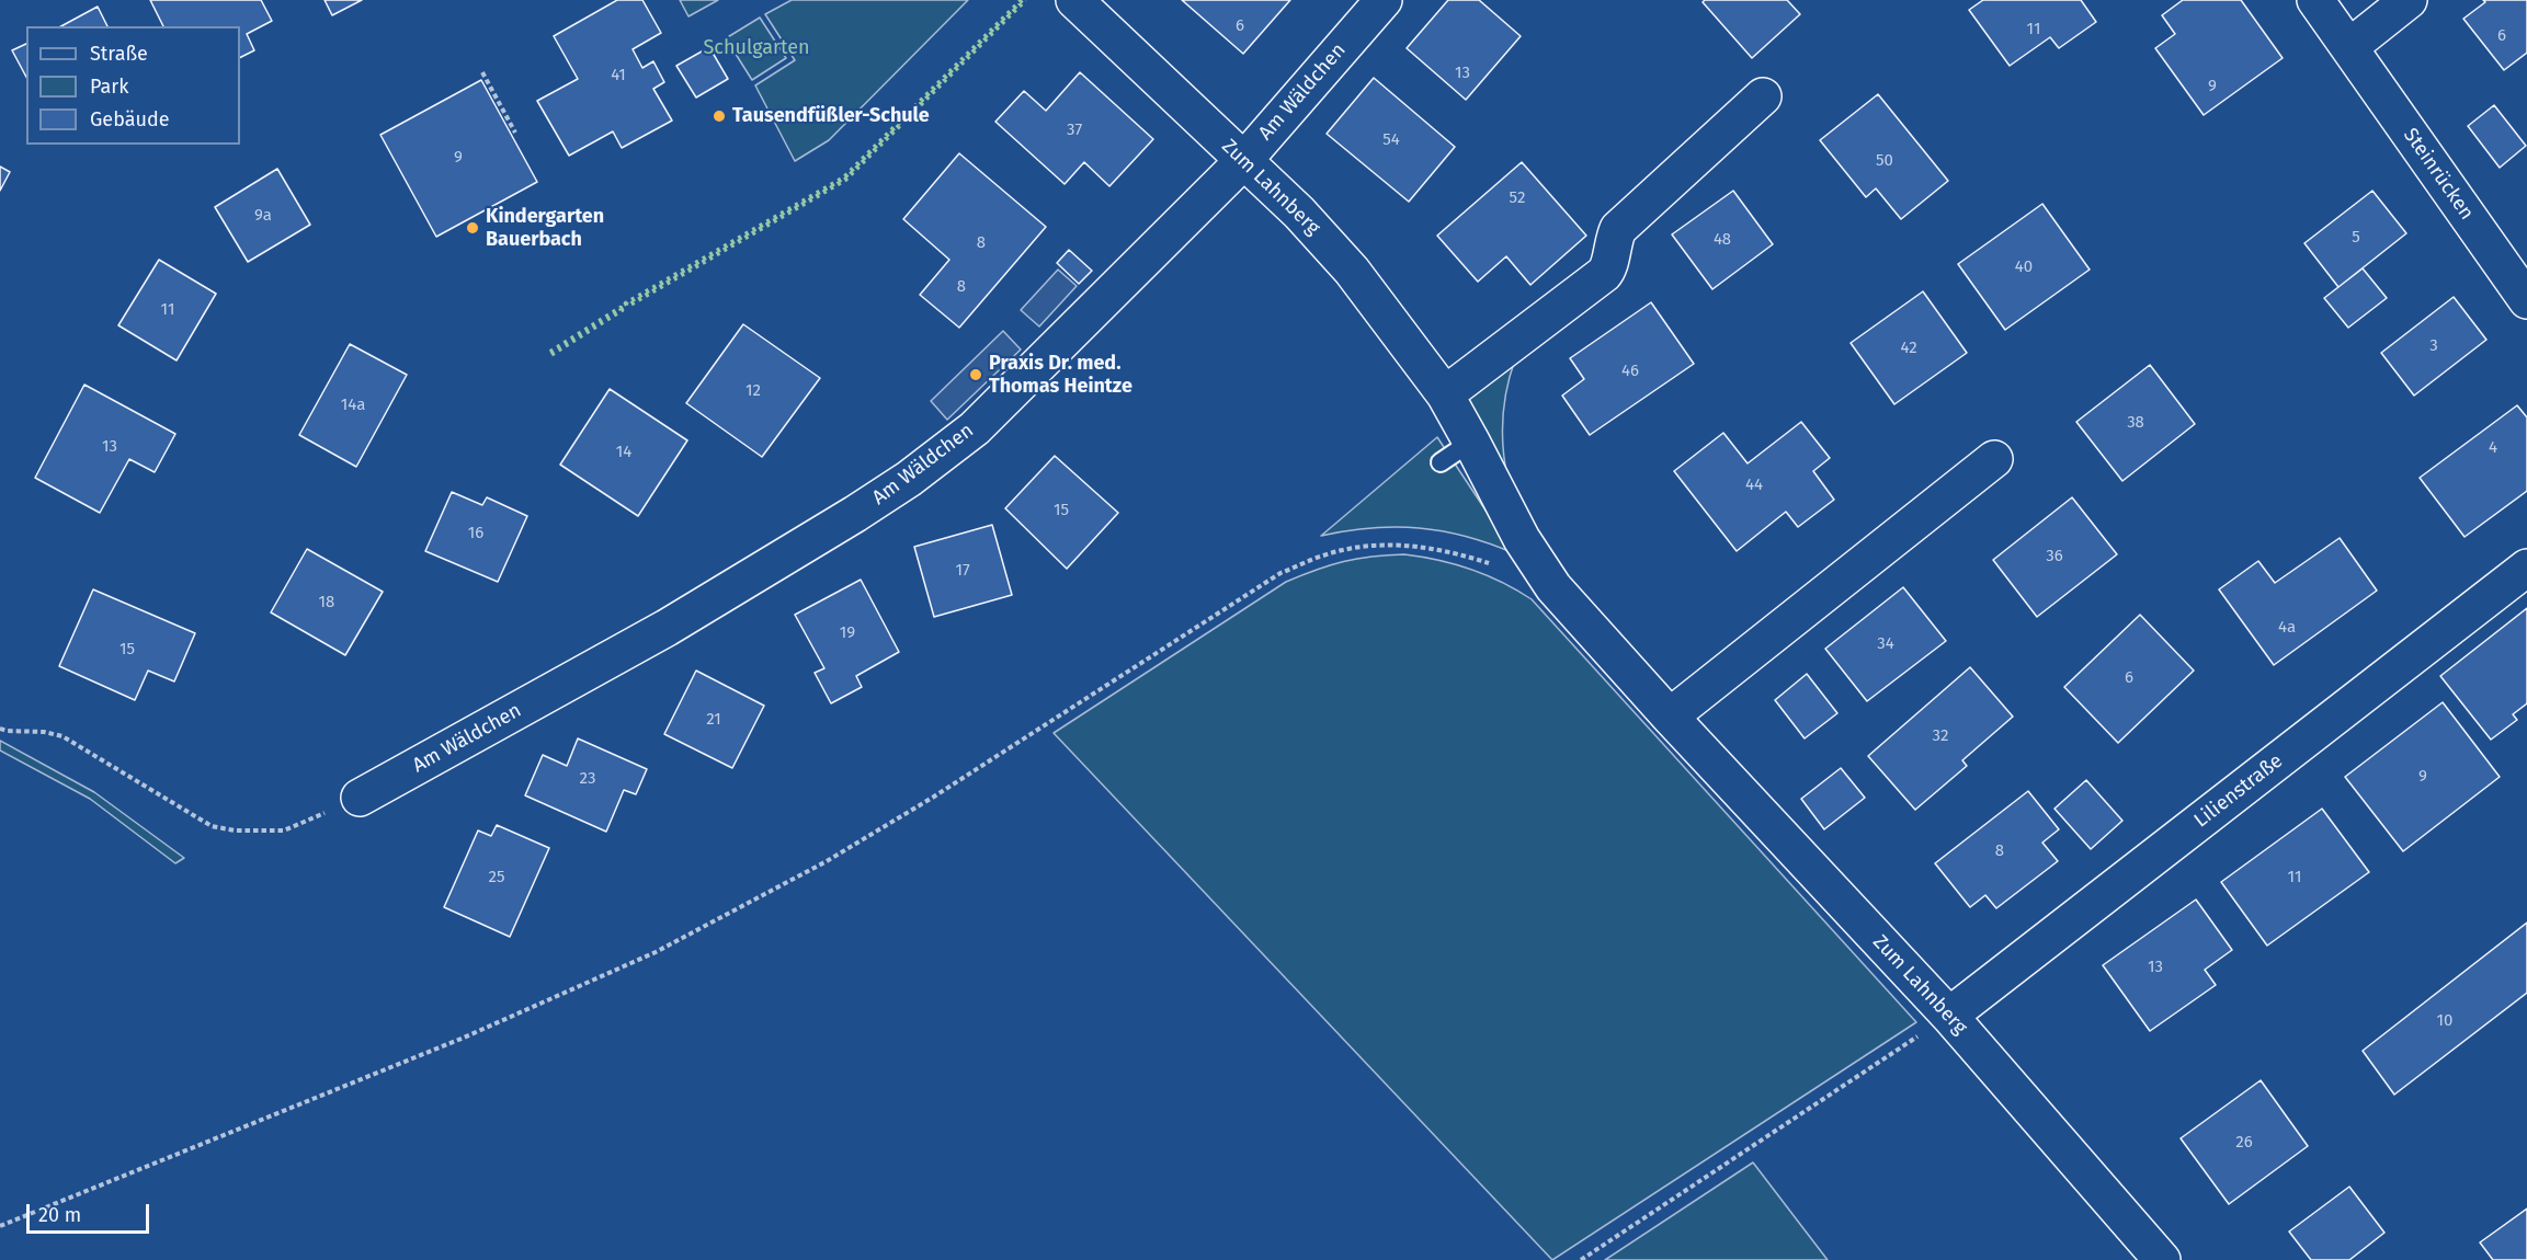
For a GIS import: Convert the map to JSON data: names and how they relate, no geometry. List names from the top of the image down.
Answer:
{
  "streets": {
    "street": [
      "Am Wäldchen",
      "Steinrücken",
      "Zum Lahnberg",
      "Lilienstraße"
    ]
  },
  "crossings": [
    ["Am Wäldchen", "Zum Lahnberg"],
    ["Zum Lahnberg", "Lilienstraße"]
  ],
  "parks": ["Schulgarten"],
  "places": ["Tausendfüßler-Schule", "Kindergarten Bauerbach", "Praxis Dr. med. Thomas Heintze"],
  "house_numbers": [
    "6",
    "11",
    "6",
    "13",
    "41",
    "9",
    "37",
    "54",
    "9",
    "50",
    "52",
    "9a",
    "5",
    "48",
    "8",
    "40",
    "8",
    "11",
    "3",
    "42",
    "46",
    "12",
    "14a",
    "38",
    "13",
    "4",
    "14",
    "44",
    "15",
    "16",
    "36",
    "17",
    "18",
    "4a",
    "19",
    "34",
    "15",
    "6",
    "21",
    "32",
    "9",
    "23",
    "8",
    "25",
    "11",
    "13",
    "10",
    "26"
  ],
  "legend": ["Straße", "Park", "Gebäude"],
  "scale_bar": "20 m"
}
